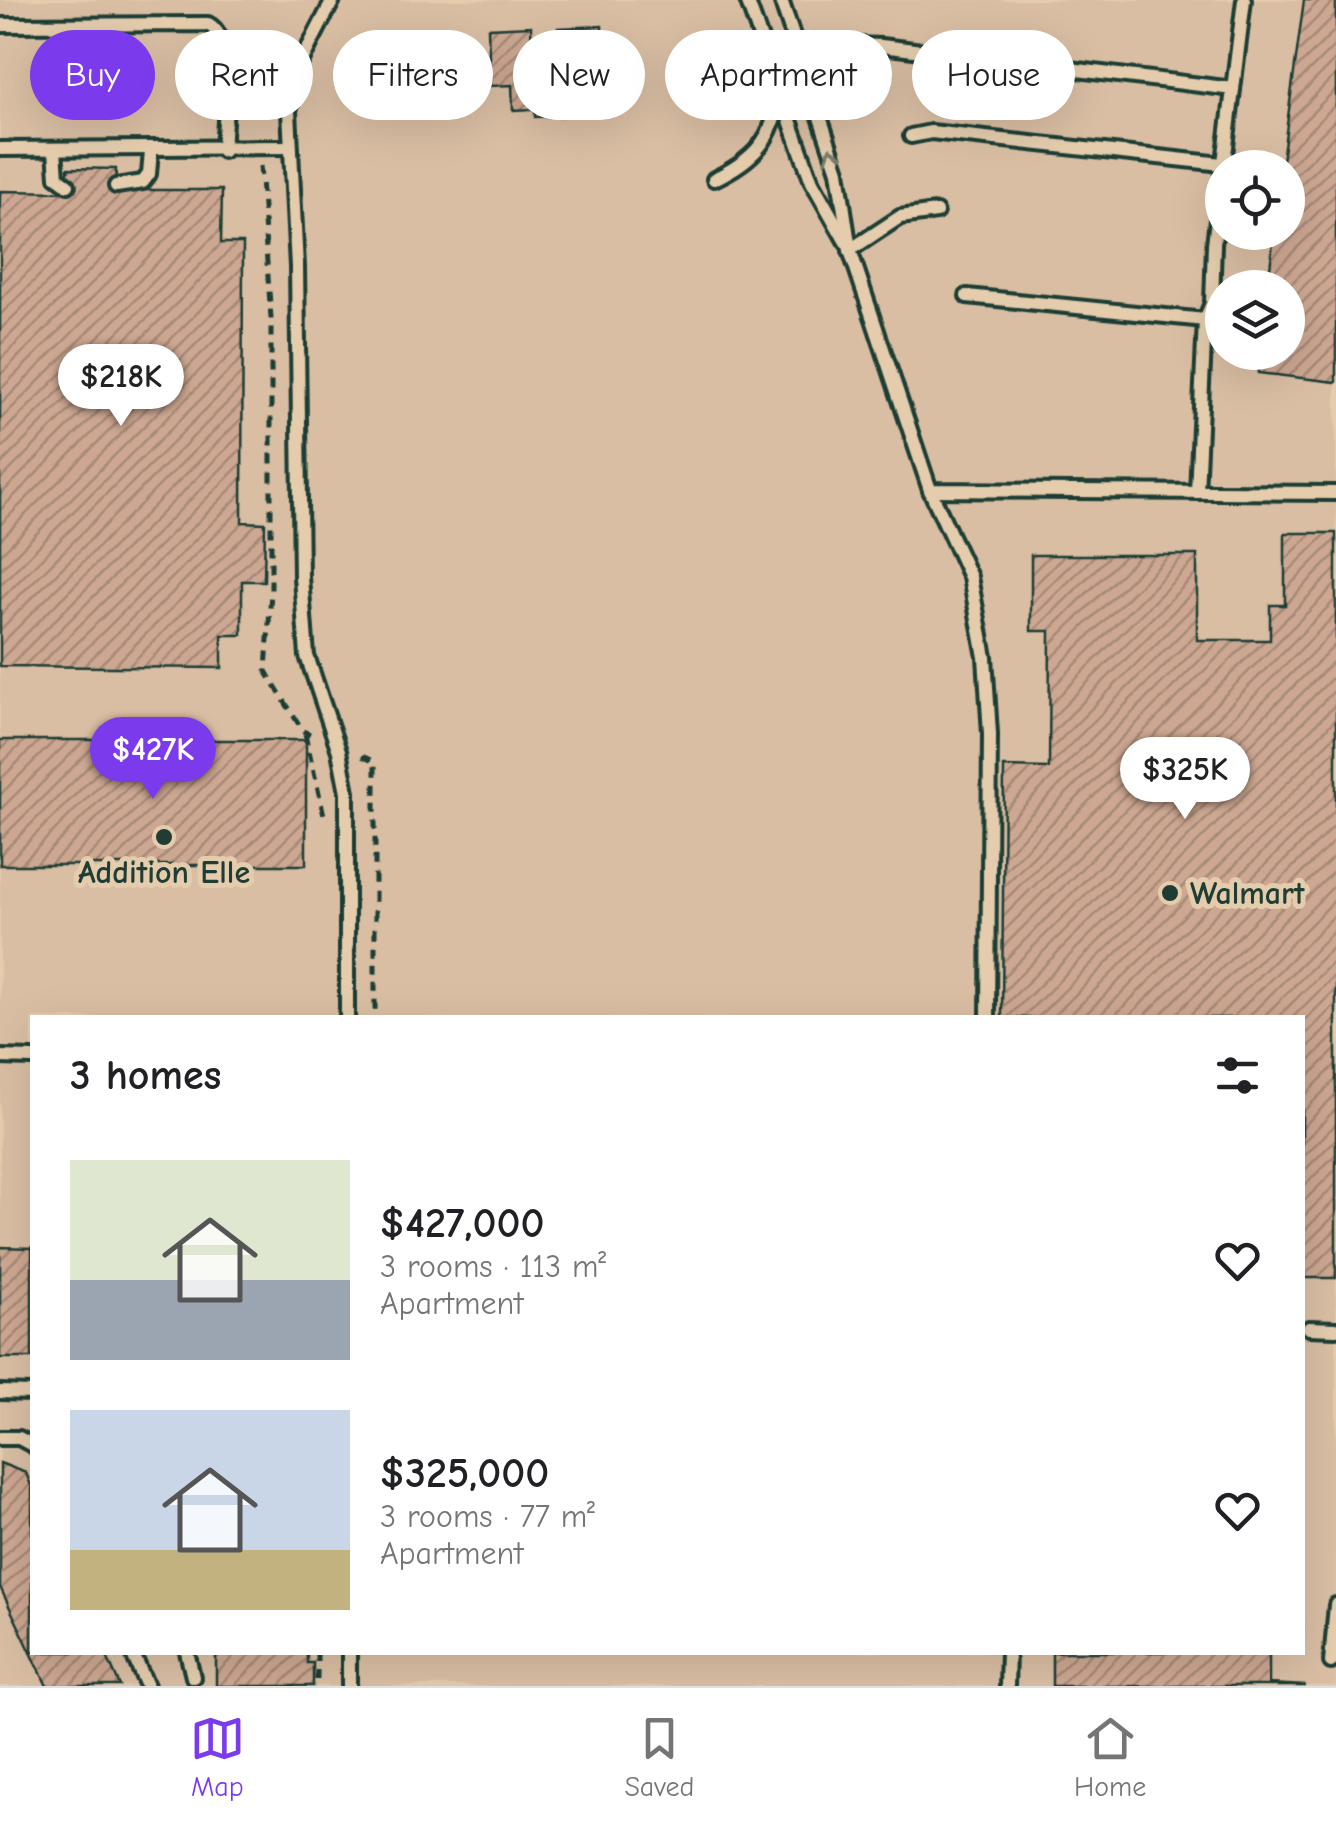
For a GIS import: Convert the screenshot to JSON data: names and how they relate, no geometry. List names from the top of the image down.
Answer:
{
  "places": ["Addition Elle", "Walmart"],
  "page": {
    "chip": [
      "Buy",
      "Rent",
      "Filters",
      "New",
      "Apartment",
      "House"
    ],
    "price": ["$218K", "$427K", "$325K"],
    "heading": "3 homes",
    "list": [
      {
        "name": "$427,000",
        "note": "3 rooms · 113 m² · Apartment"
      },
      {
        "name": "$325,000",
        "note": "3 rooms · 77 m² · Apartment"
      }
    ],
    "tabs": ["Map", "Saved", "Home"]
  }
}
